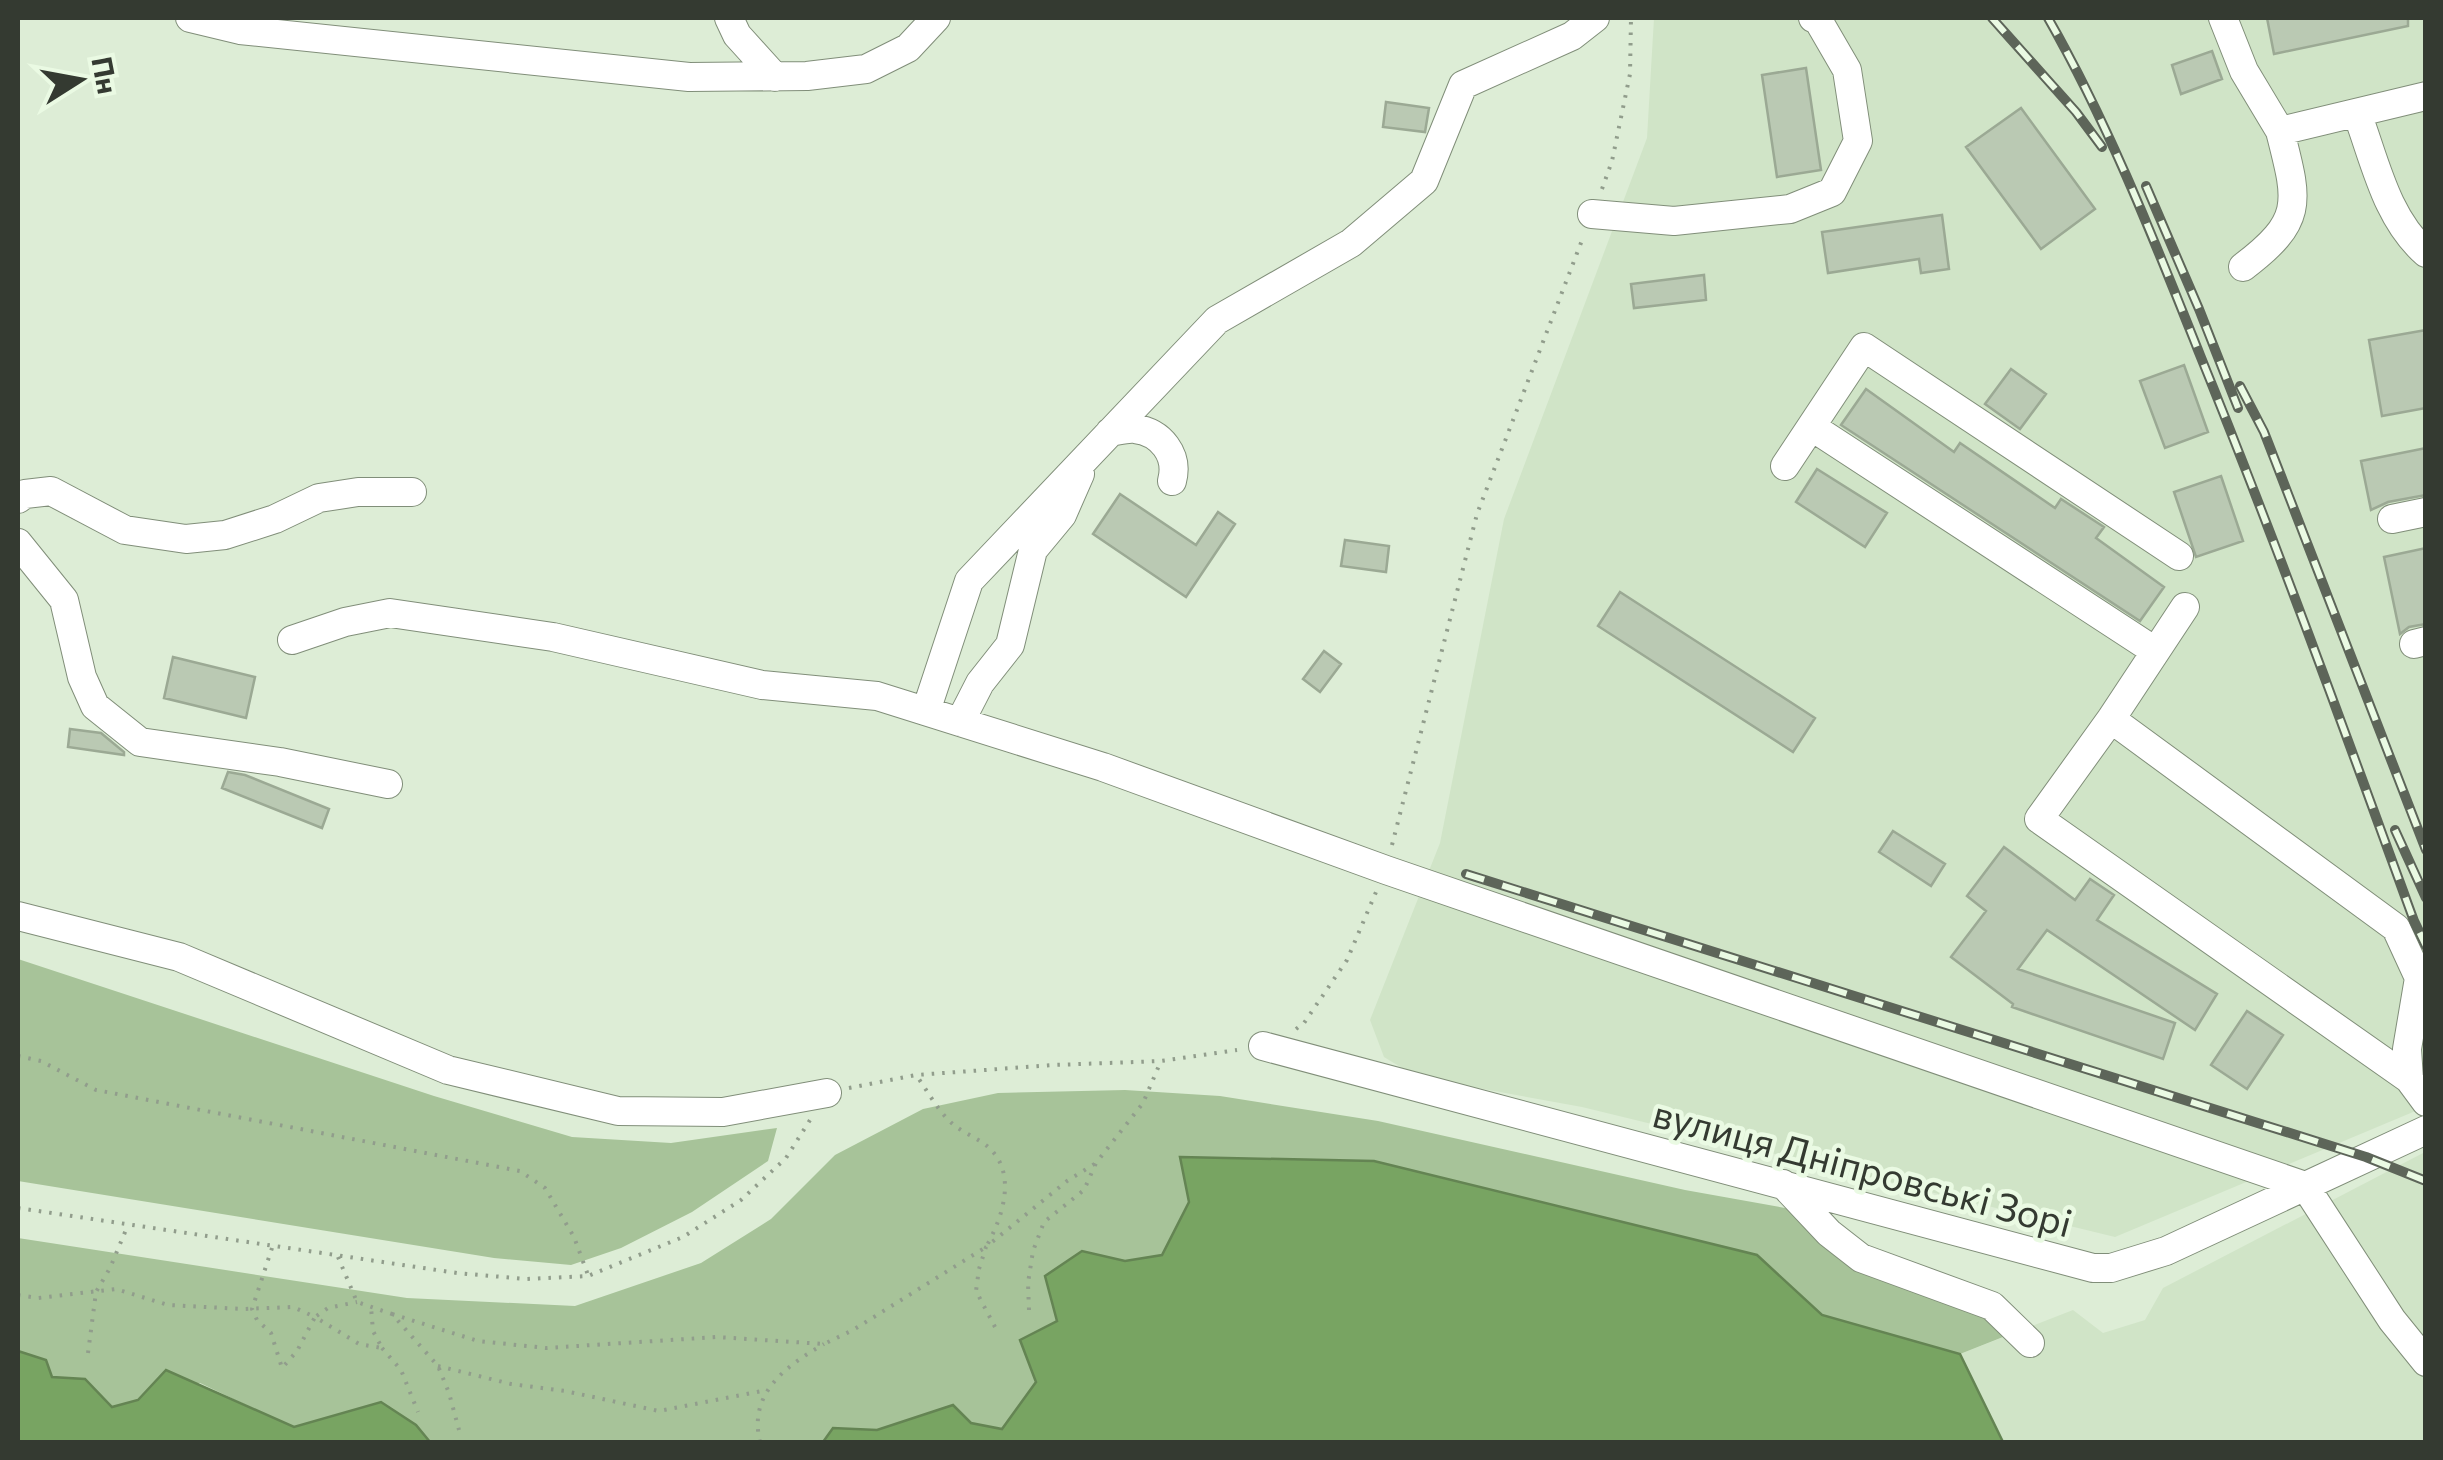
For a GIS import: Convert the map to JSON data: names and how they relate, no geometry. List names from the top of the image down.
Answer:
{
  "streets": {
    "street": ["вулиця Дніпровські Зорі"]
  },
  "north": "right"
}
